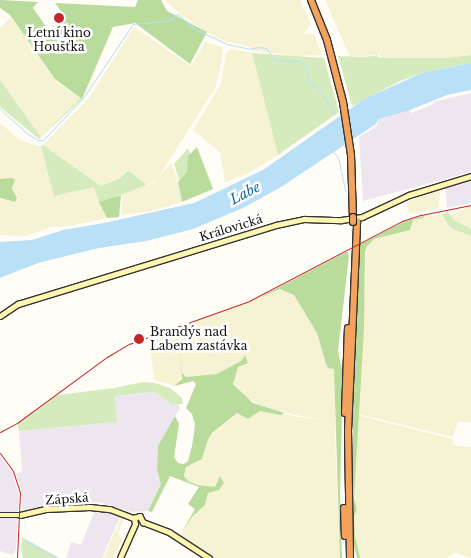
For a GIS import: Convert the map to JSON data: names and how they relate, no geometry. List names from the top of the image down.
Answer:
{
  "streets": {
    "main road": ["Královická", "Zápská"]
  },
  "water": ["Labe"],
  "places": ["Letní kino Houšťka", "Brandýs nad Labem zastávka"]
}
